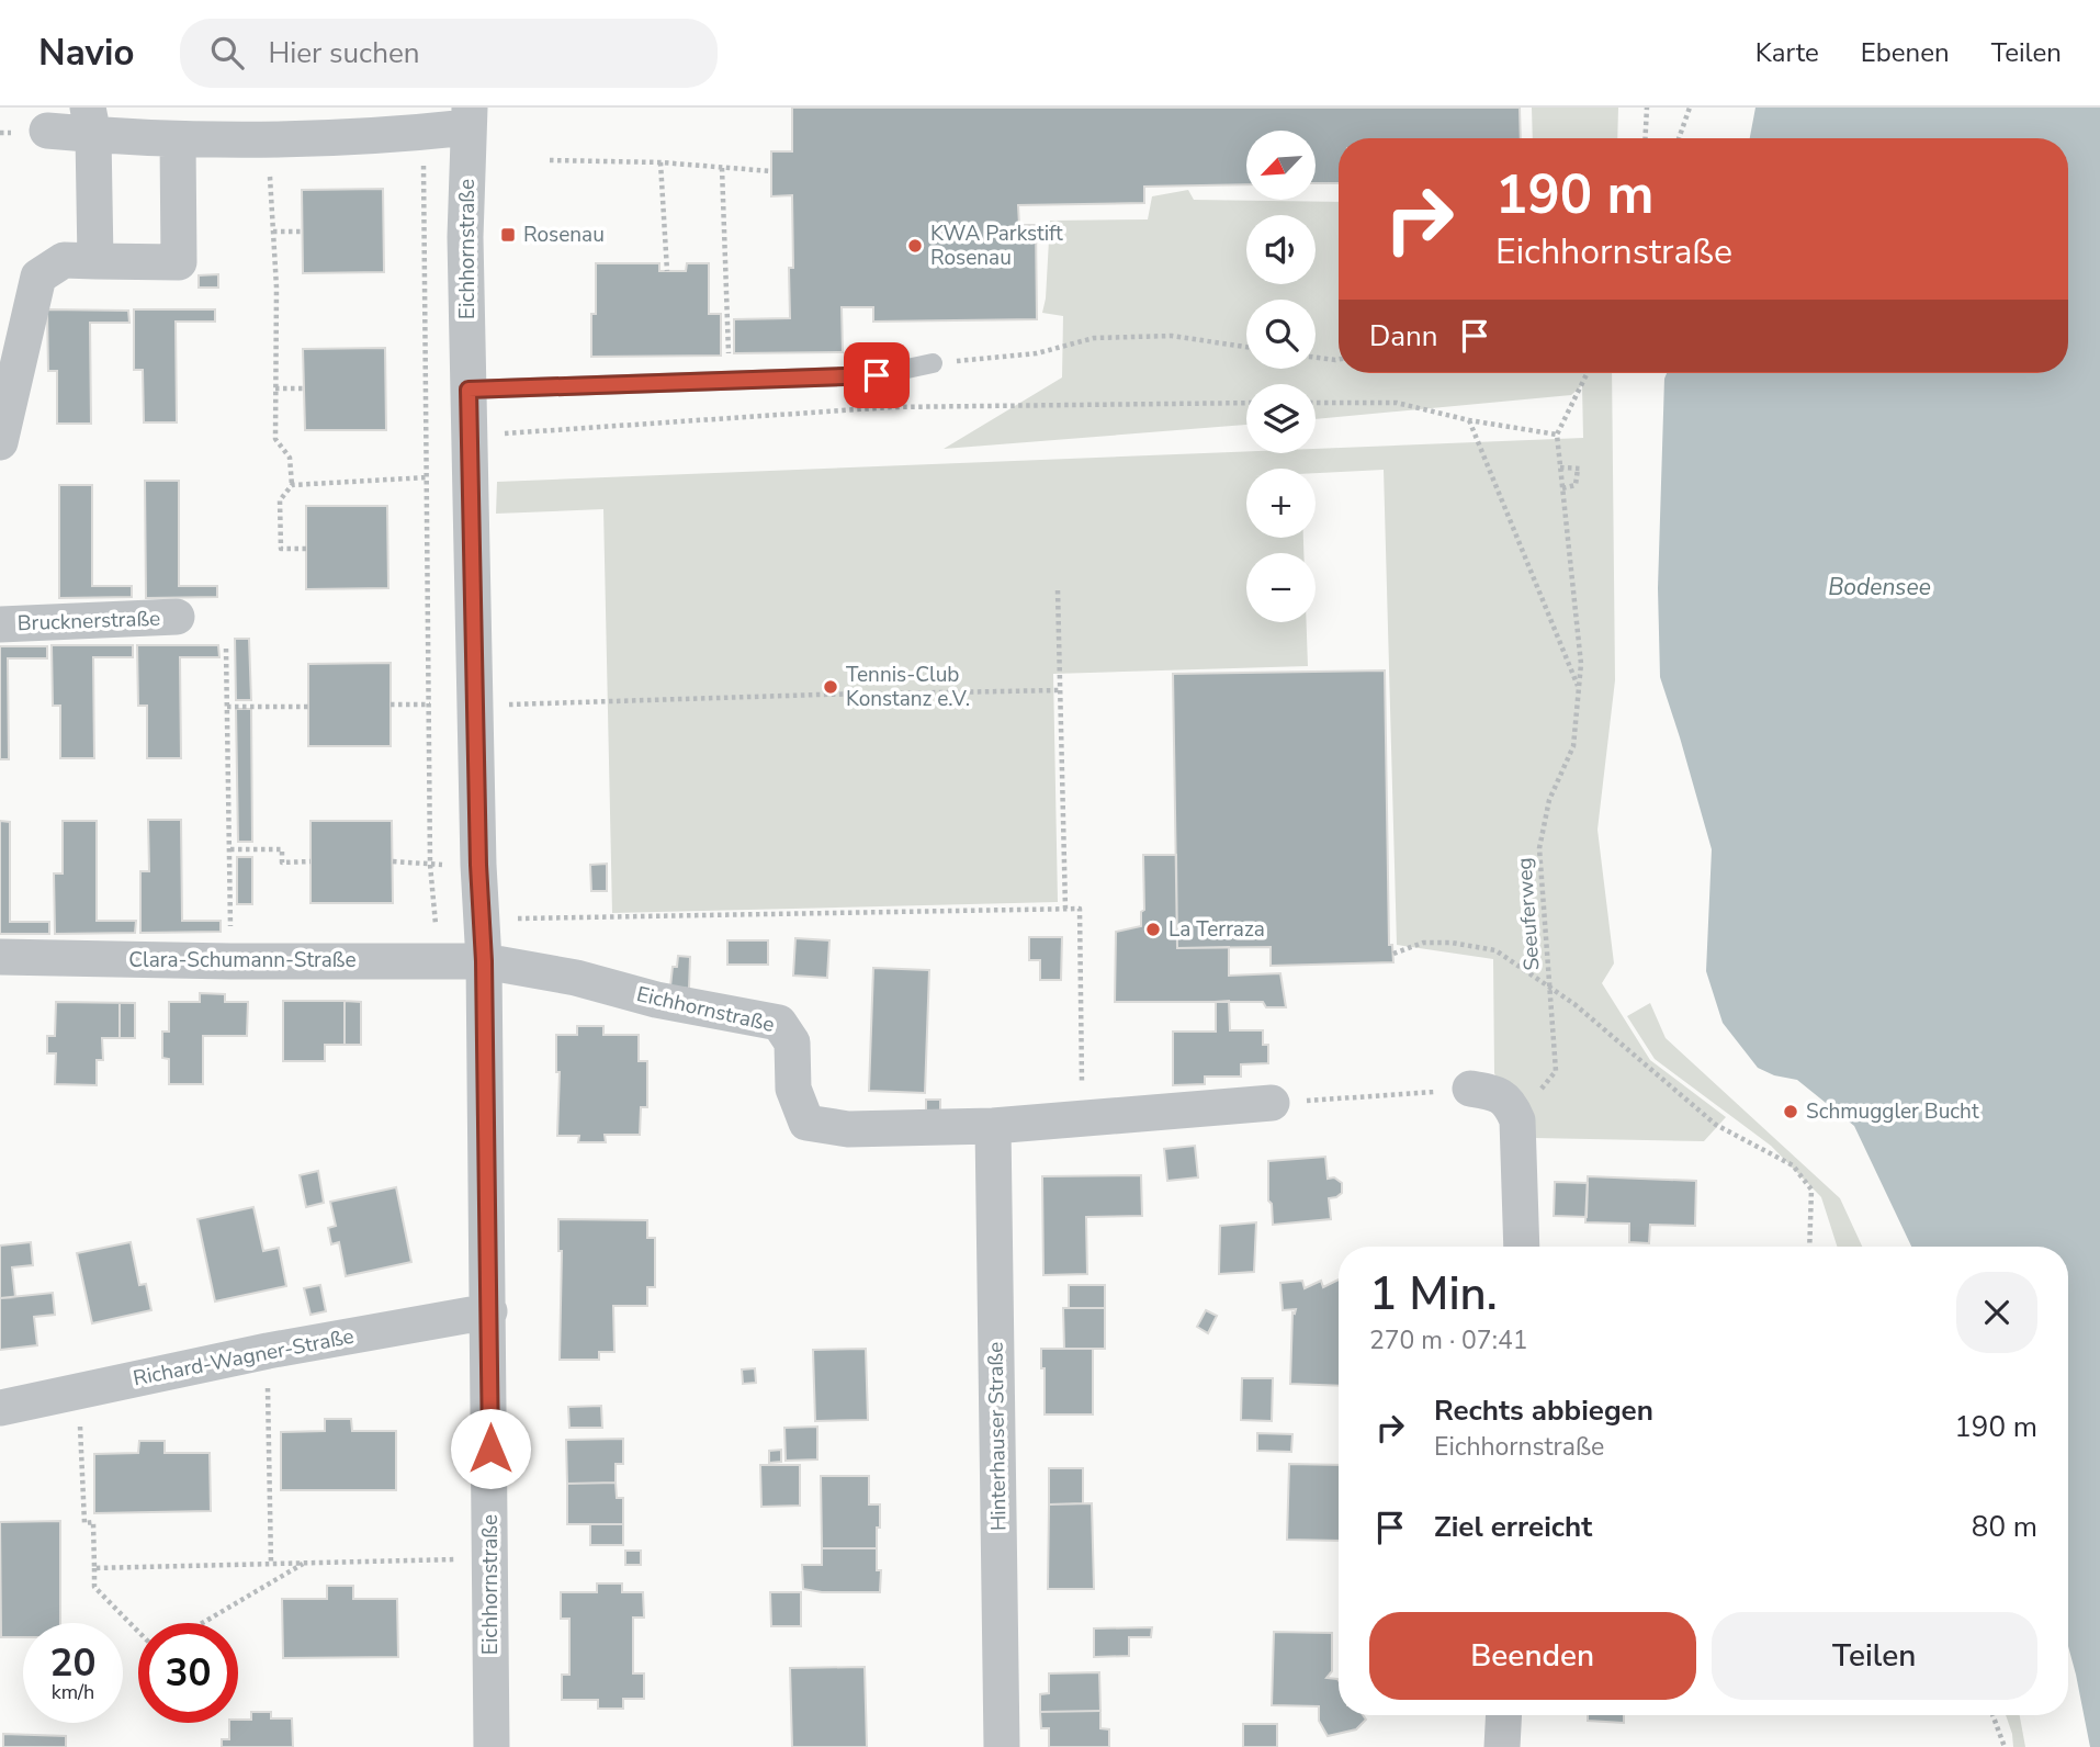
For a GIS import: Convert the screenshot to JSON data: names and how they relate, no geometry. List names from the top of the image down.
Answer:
{
  "streets": {
    "street": [
      "Eichhornstraße",
      "Brucknerstraße",
      "Clara-Schumann-Straße",
      "Richard-Wagner-Straße",
      "Hinterhauser Straße"
    ],
    "path": ["Seeuferweg"]
  },
  "crossings": [
    ["Eichhornstraße", "Clara-Schumann-Straße"],
    ["Eichhornstraße", "Richard-Wagner-Straße"],
    ["Eichhornstraße", "Hinterhauser Straße"]
  ],
  "water": ["Bodensee"],
  "places": {
    "transit": ["Rosenau"],
    "other": [
      "KWA Parkstift Rosenau",
      "Tennis-Club Konstanz e.V.",
      "La Terraza",
      "Schmuggler Bucht"
    ]
  },
  "north": "bottom left",
  "page": {
    "header": "Navio",
    "search": "Hier suchen",
    "nav": ["Karte", "Ebenen", "Teilen"],
    "map_buttons": ["+", "−"],
    "turn": ["190 m", "Eichhornstraße"],
    "then": "Dann",
    "heading": ["1 Min.", "270 m · 07:41"],
    "list": [
      {
        "name": "Rechts abbiegen",
        "note": "Eichhornstraße",
        "value": "190 m"
      },
      {
        "name": "Ziel erreicht",
        "value": "80 m"
      }
    ],
    "buttons": ["Beenden", "Teilen"],
    "speed": "20 km/h",
    "limit": "30"
  }
}
